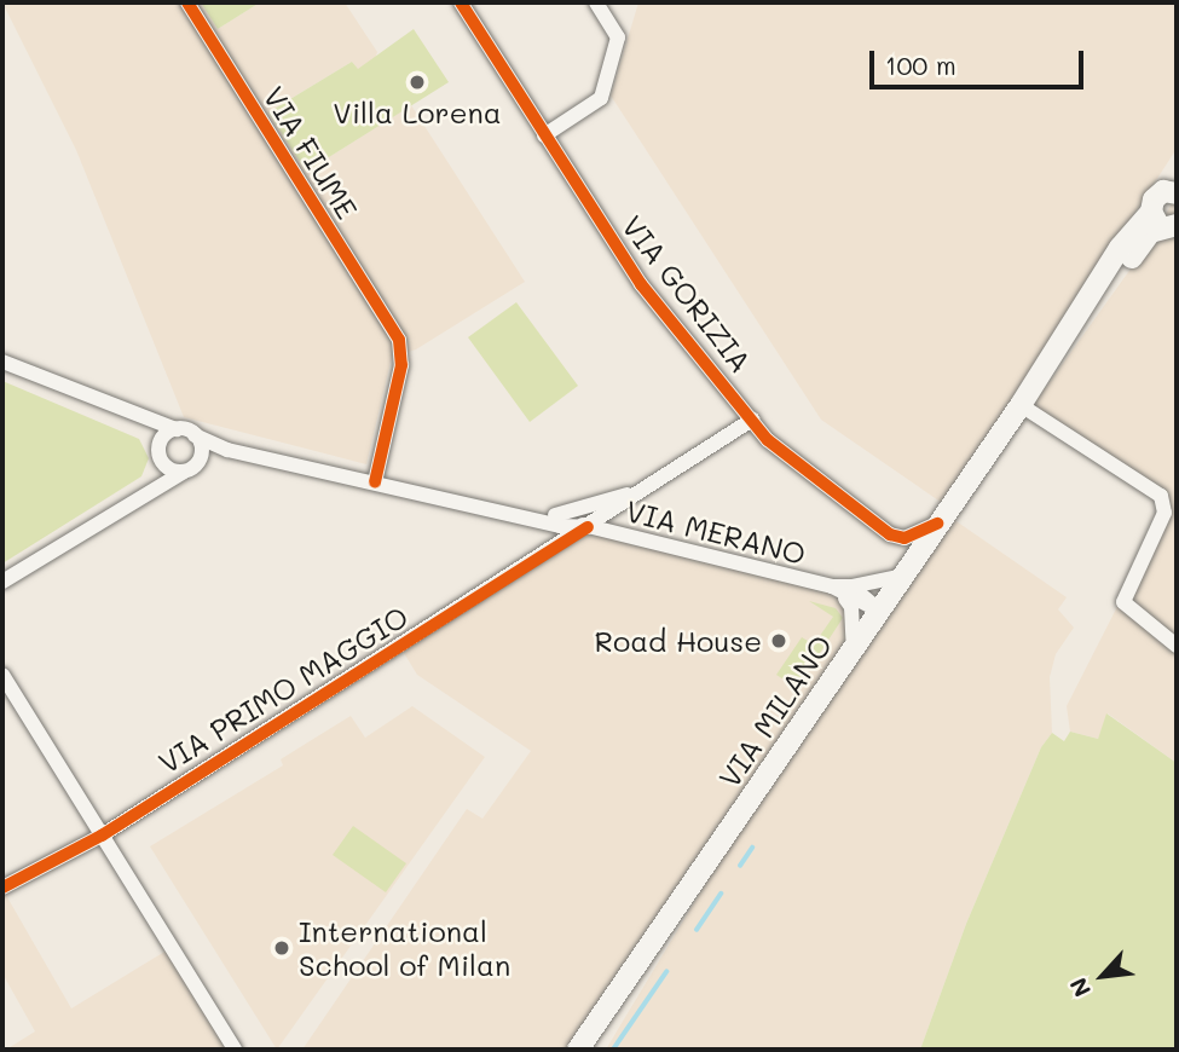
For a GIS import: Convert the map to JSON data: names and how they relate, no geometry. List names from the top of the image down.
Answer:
{
  "streets": {
    "main road": ["VIA MILANO"],
    "street": [
      "VIA FIUME",
      "VIA GORIZIA",
      "VIA MERANO",
      "VIA PRIMO MAGGIO"
    ]
  },
  "crossings": [
    ["VIA GORIZIA", "VIA PRIMO MAGGIO"],
    ["VIA GORIZIA", "VIA MILANO"],
    ["VIA MERANO", "VIA PRIMO MAGGIO"],
    ["VIA MERANO", "VIA MILANO"]
  ],
  "places": ["Villa Lorena", "Road House", "International School of Milan"],
  "scale_bar": "100 m",
  "north": "bottom left"
}
